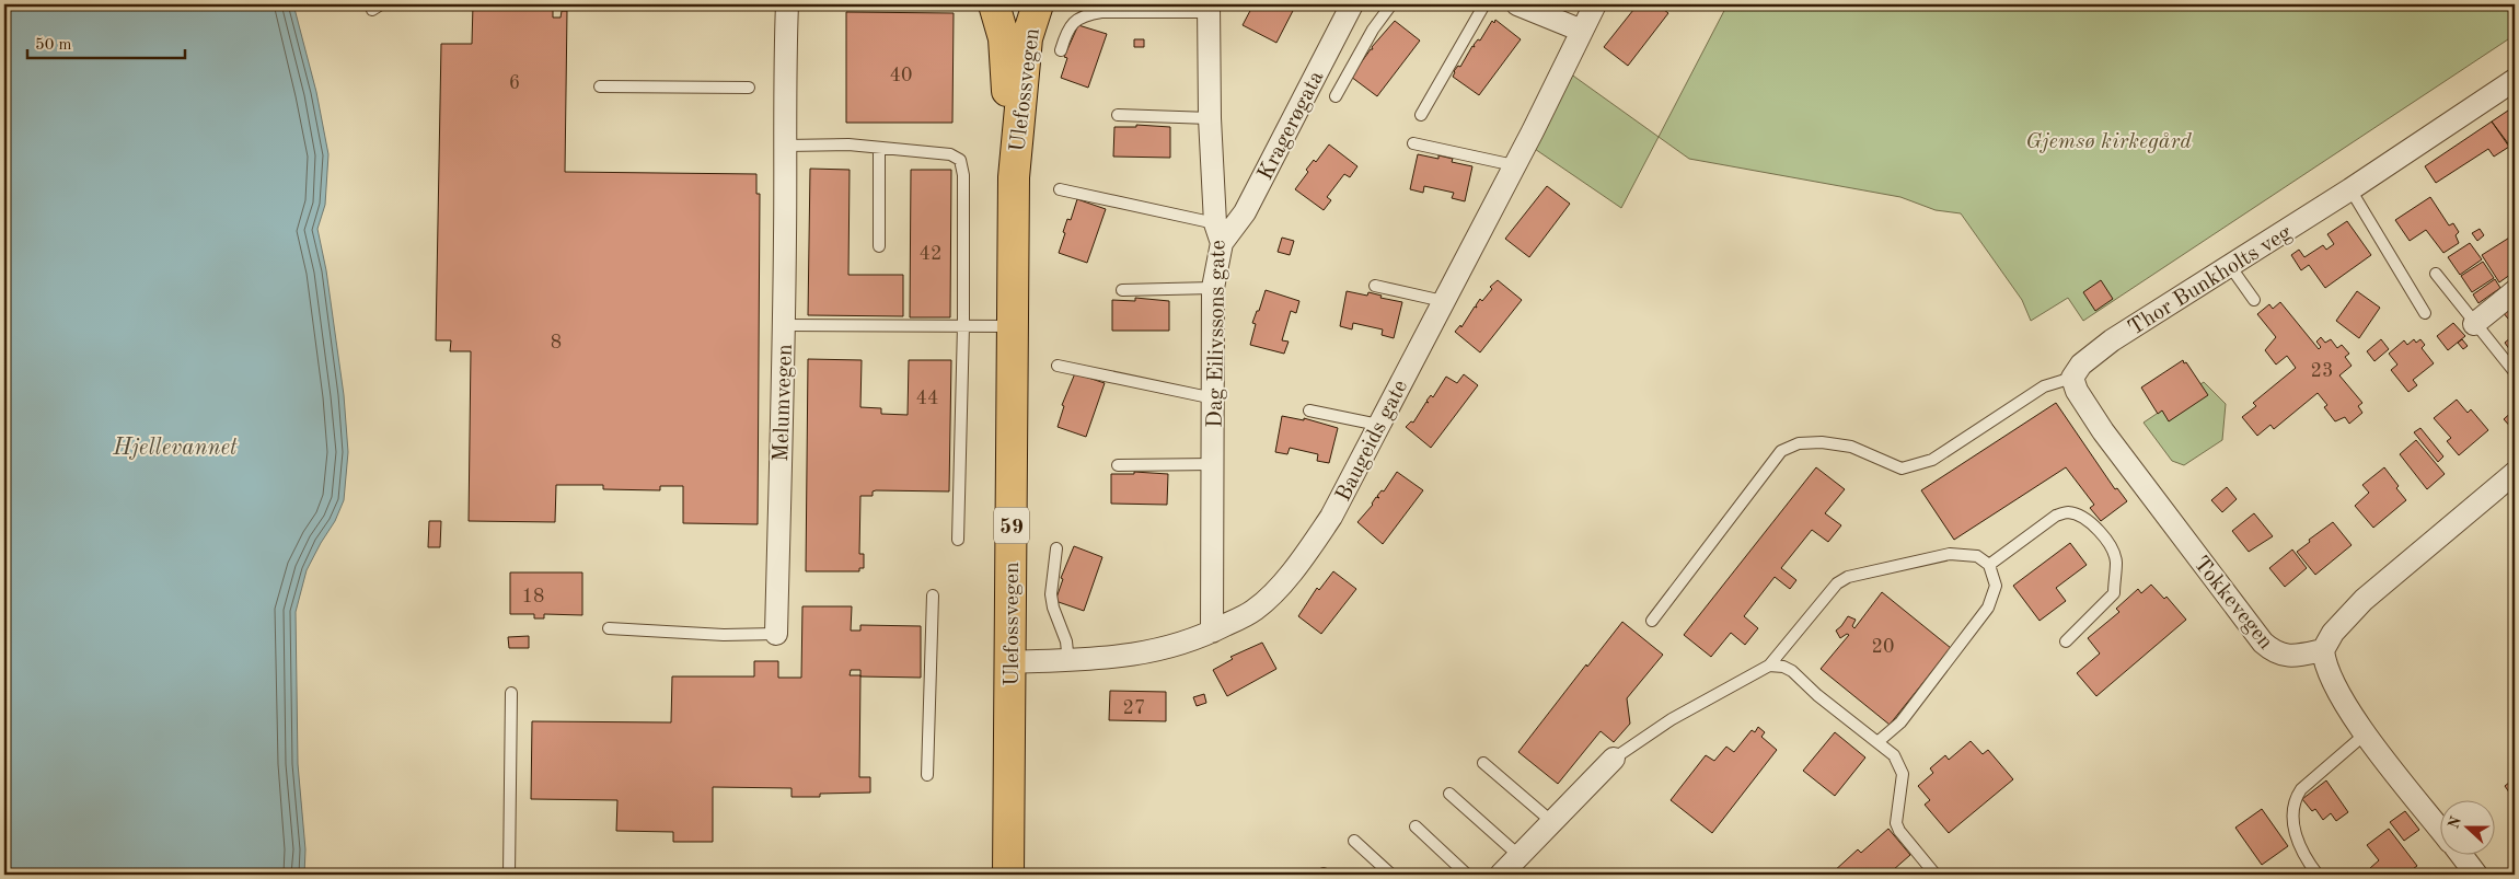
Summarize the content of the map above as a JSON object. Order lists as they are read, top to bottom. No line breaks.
{"streets":{"main road":["Ulefossvegen","59"],"street":["Kragerøgata","Thor Bunkholts veg","Dag Eilivssons gate","Melumvegen","Baugeids gate","Tokkevegen"]},"crossings":[["Ulefossvegen","Baugeids gate"],["Ulefossvegen","59"],["Kragerøgata","Dag Eilivssons gate"],["Thor Bunkholts veg","Tokkevegen"],["Dag Eilivssons gate","Baugeids gate"]],"water":["Hjellevannet"],"parks":["Gjemsø kirkegård"],"house_numbers":["40","6","42","8","23","44","18","20","27"],"scale_bar":"50 m","north":"left"}
